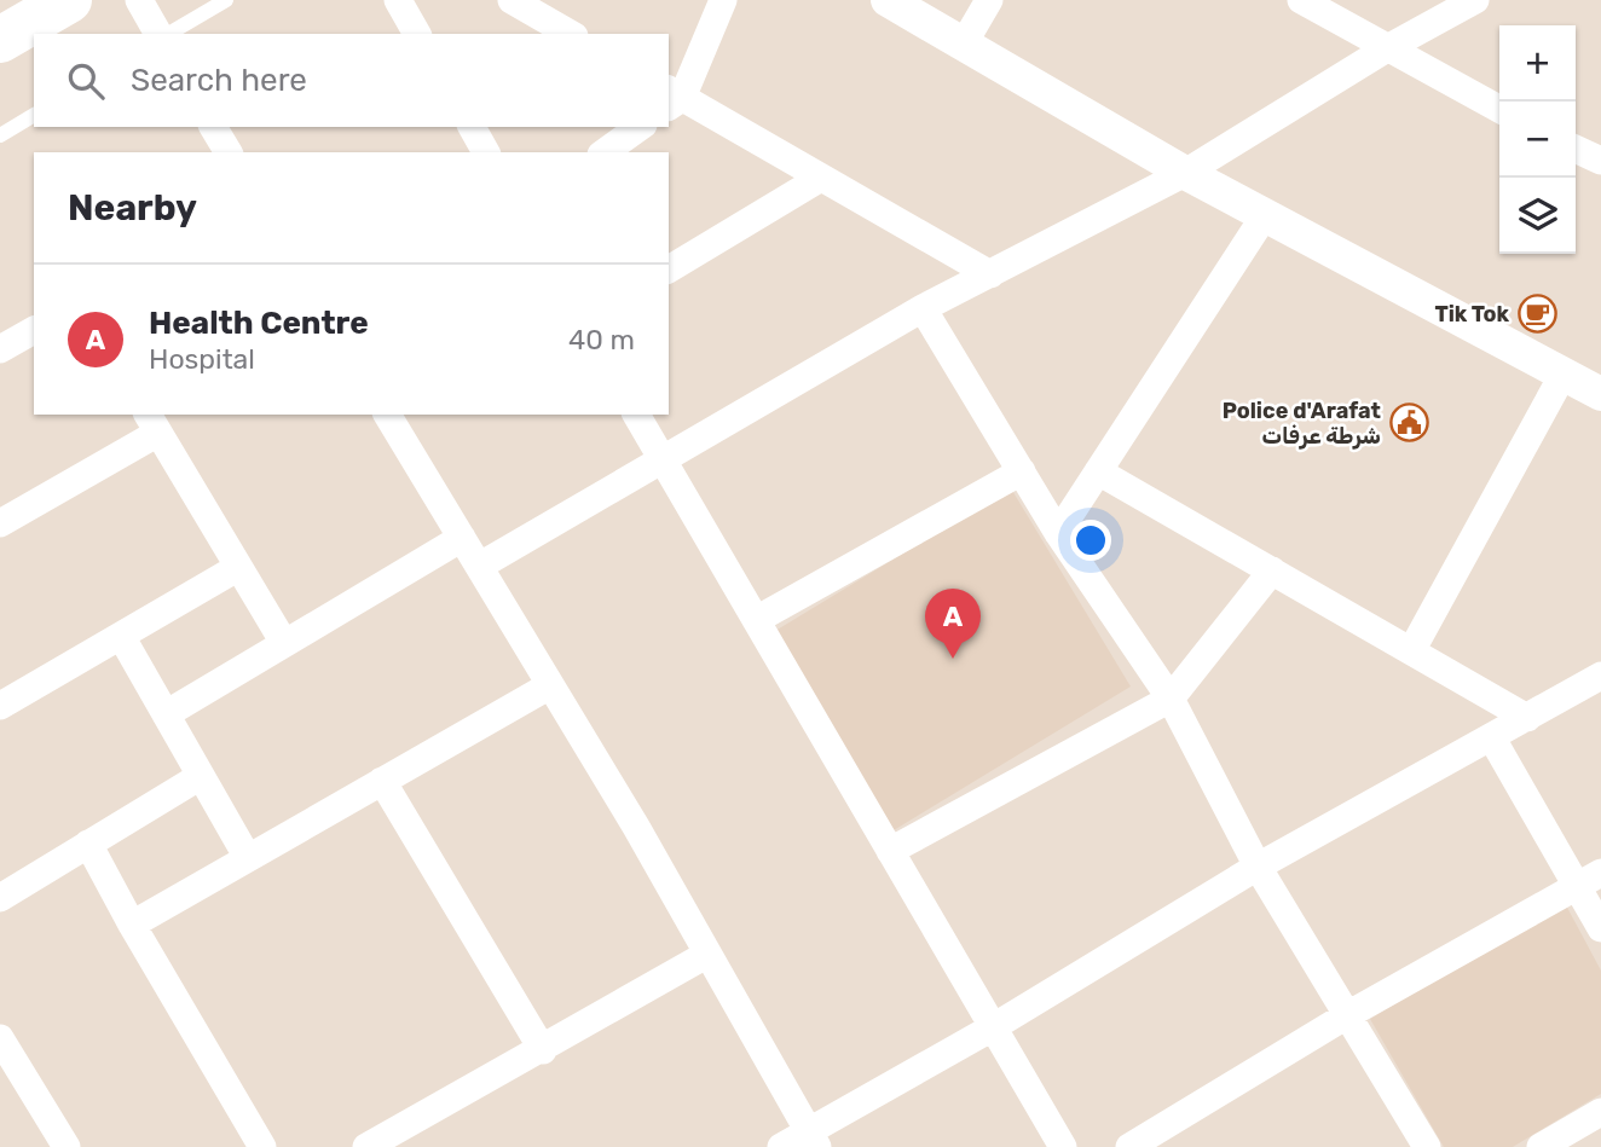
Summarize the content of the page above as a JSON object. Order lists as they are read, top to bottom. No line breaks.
{"places":{"cafe":["Tik Tok"],"public building":["Police d'Arafat شرطة عرفات"]},"page":{"map_buttons":["+","−"],"search":"Search here","heading":"Nearby","list":[{"mark":"A","name":"Health Centre","note":"Hospital","value":"40 m"}],"pins":"A"}}
